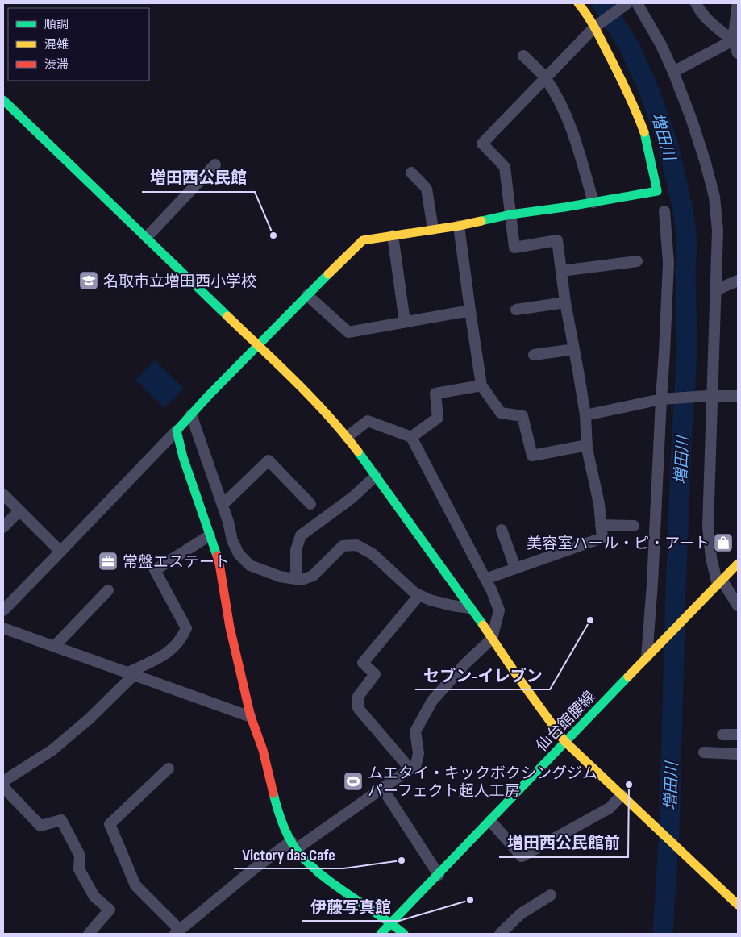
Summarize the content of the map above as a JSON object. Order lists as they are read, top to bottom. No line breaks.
{"streets":{"street":["仙台館腰線"]},"water":["増田川"],"places":{"other":["増田西公民館","セブン-イレブン","増田西公民館前","Victory das Cafe","伊藤写真館"],"school or university":["名取市立増田西小学校"],"shop":["美容室ハール・ピ・アート"],"office":["常盤エステート"],"sports":["ムエタイ・キックボクシングジム パーフェクト超人工房"]},"legend":["順調","混雑","渋滞"]}
